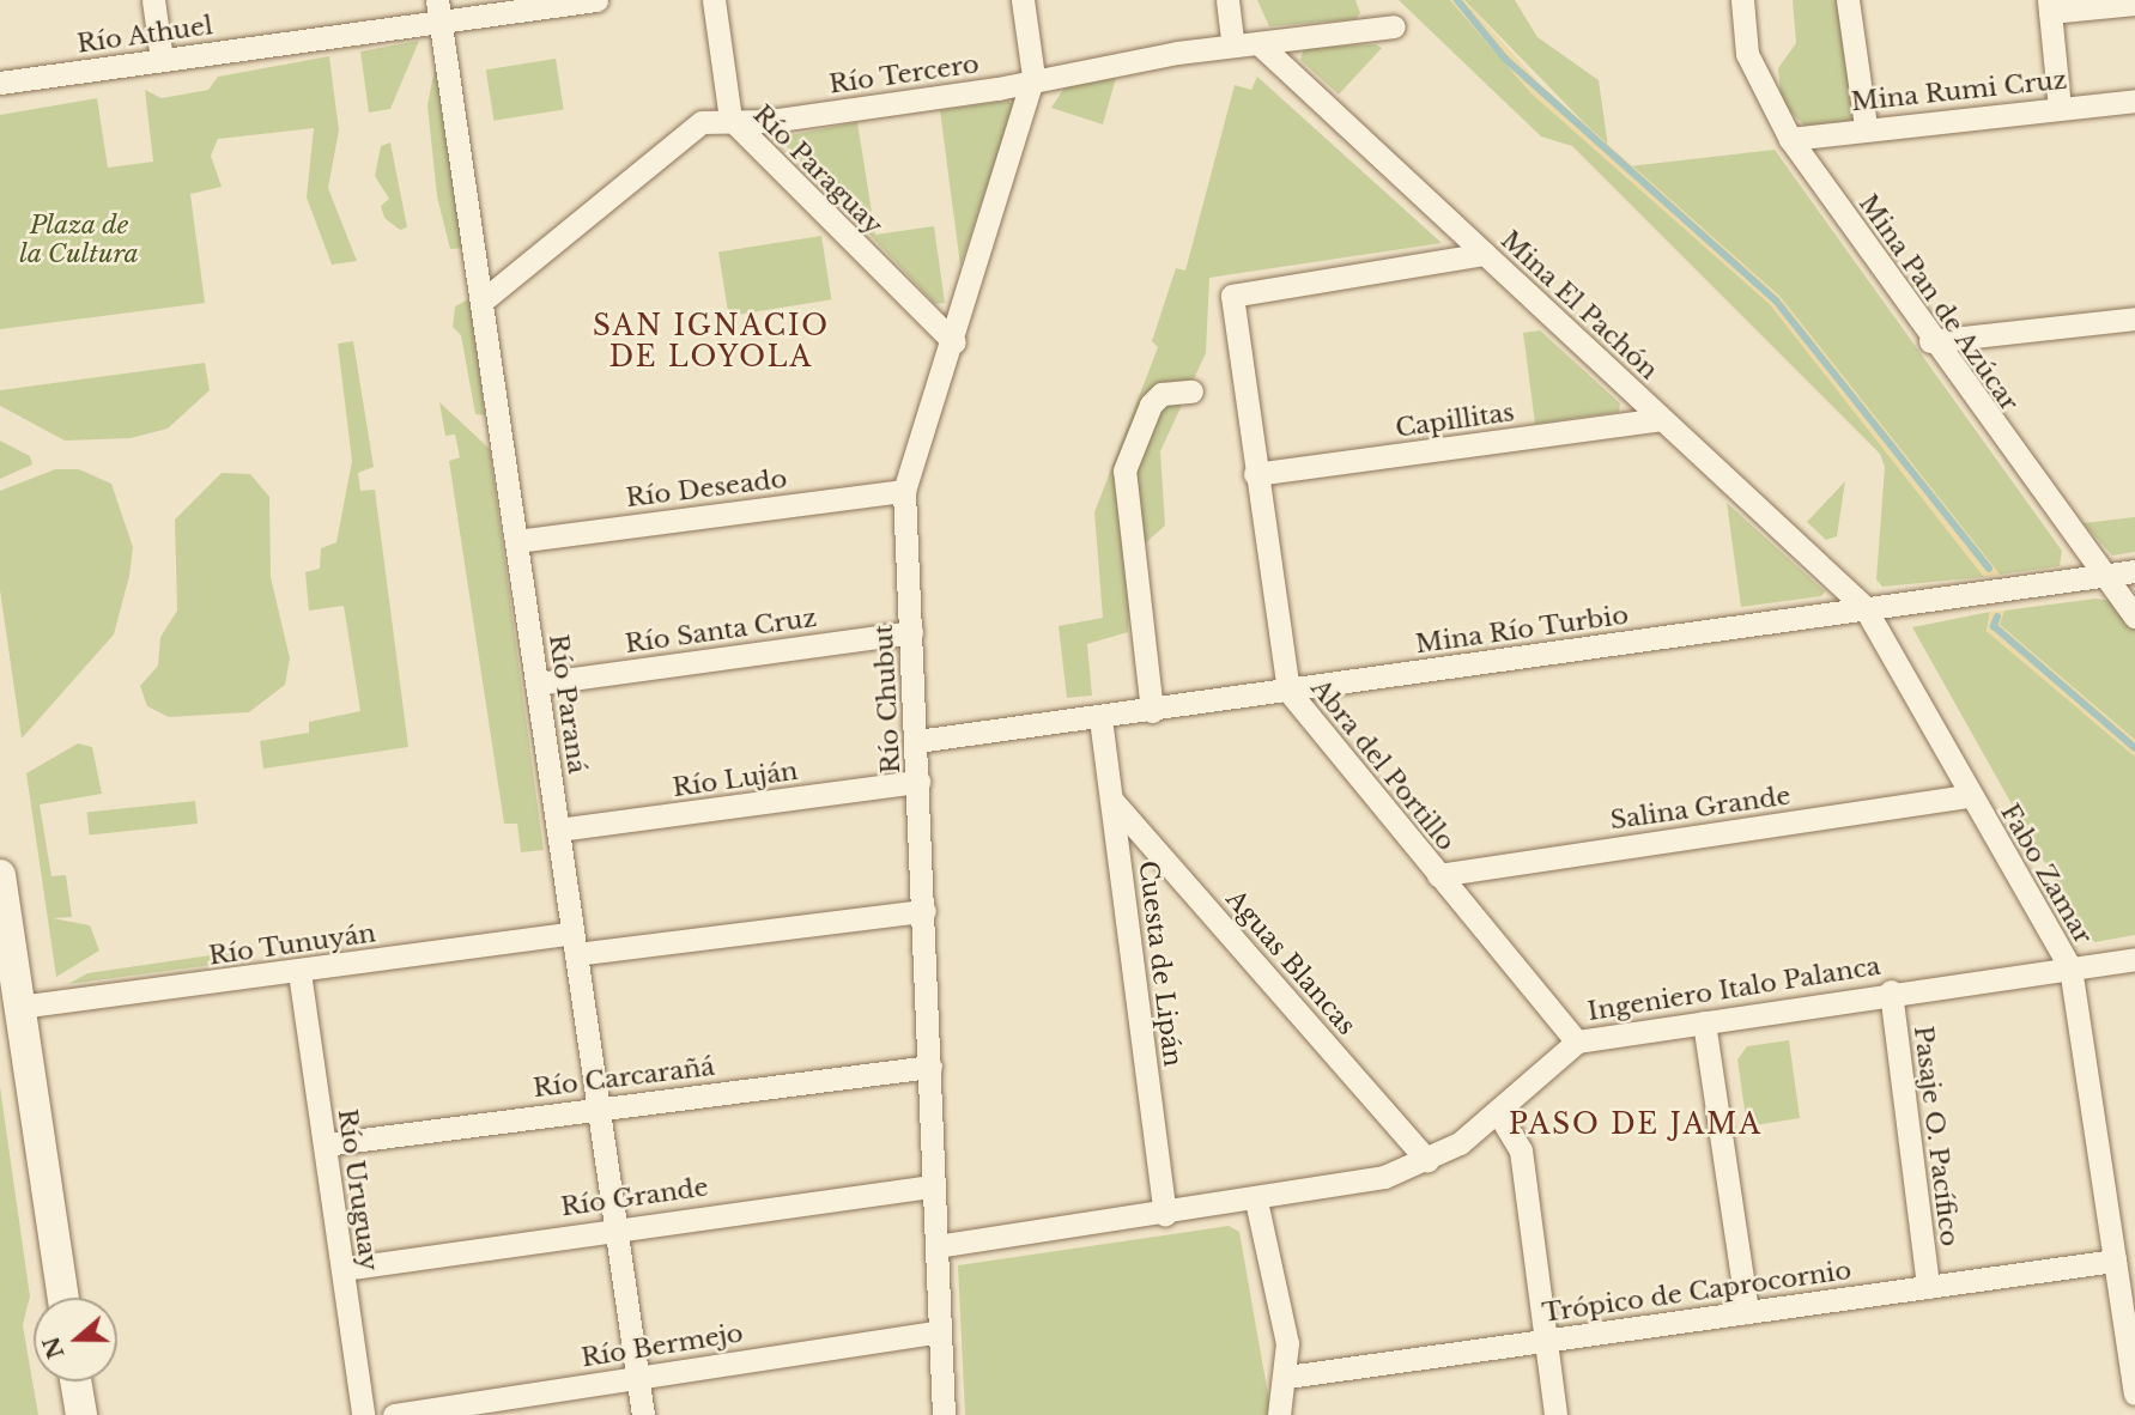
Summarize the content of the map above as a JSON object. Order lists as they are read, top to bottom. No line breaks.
{"streets":{"street":["Río Athuel","Río Tercero","Mina Rumi Cruz","Río Paraguay","Mina Pan de Azúcar","Mina El Pachón","Capillitas","Río Deseado","Mina Río Turbio","Río Santa Cruz","Río Chubut","Río Paraná","Abra del Portillo","Río Luján","Salina Grande","Fabo Zamar","Río Tunuyán","Aguas Blancas","Cuesta de Lipán","Ingeniero Italo Palanca","Río Carcarañá","Pasaje O. Pacífico","Río Uruguay","Río Grande","Trópico de Caprocornio","Río Bermejo"]},"crossings":[["Río Athuel","Río Paraná"],["Río Tercero","Río Paraguay"],["Río Tercero","Mina El Pachón"],["Río Tercero","Río Chubut"],["Río Tercero","Río Paraná"],["Mina Rumi Cruz","Mina Pan de Azúcar"],["Río Paraguay","Río Chubut"],["Mina Pan de Azúcar","Mina Río Turbio"],["Mina El Pachón","Capillitas"],["Mina El Pachón","Mina Río Turbio"],["Mina El Pachón","Abra del Portillo"],["Mina El Pachón","Fabo Zamar"],["Capillitas","Abra del Portillo"],["Río Deseado","Río Chubut"],["Río Deseado","Río Paraná"],["Mina Río Turbio","Río Chubut"],["Mina Río Turbio","Abra del Portillo"],["Mina Río Turbio","Fabo Zamar"],["Mina Río Turbio","Cuesta de Lipán"],["Río Santa Cruz","Río Chubut"],["Río Santa Cruz","Río Paraná"],["Río Chubut","Río Luján"],["Río Chubut","Río Tunuyán"],["Río Chubut","Ingeniero Italo Palanca"],["Río Chubut","Río Carcarañá"],["Río Chubut","Río Grande"],["Río Chubut","Río Bermejo"],["Río Paraná","Río Luján"],["Río Paraná","Río Tunuyán"],["Río Paraná","Río Carcarañá"],["Río Paraná","Río Grande"],["Río Paraná","Río Bermejo"],["Abra del Portillo","Salina Grande"],["Abra del Portillo","Ingeniero Italo Palanca"],["Salina Grande","Fabo Zamar"],["Fabo Zamar","Ingeniero Italo Palanca"],["Fabo Zamar","Trópico de Caprocornio"],["Río Tunuyán","Río Uruguay"],["Aguas Blancas","Cuesta de Lipán"],["Aguas Blancas","Ingeniero Italo Palanca"],["Cuesta de Lipán","Ingeniero Italo Palanca"],["Ingeniero Italo Palanca","Pasaje O. Pacífico"],["Río Carcarañá","Río Uruguay"],["Pasaje O. Pacífico","Trópico de Caprocornio"],["Río Uruguay","Río Grande"]],"districts":["SAN IGNACIO DE LOYOLA","PASO DE JAMA"],"parks":["Plaza de la Cultura"],"north":"left"}
